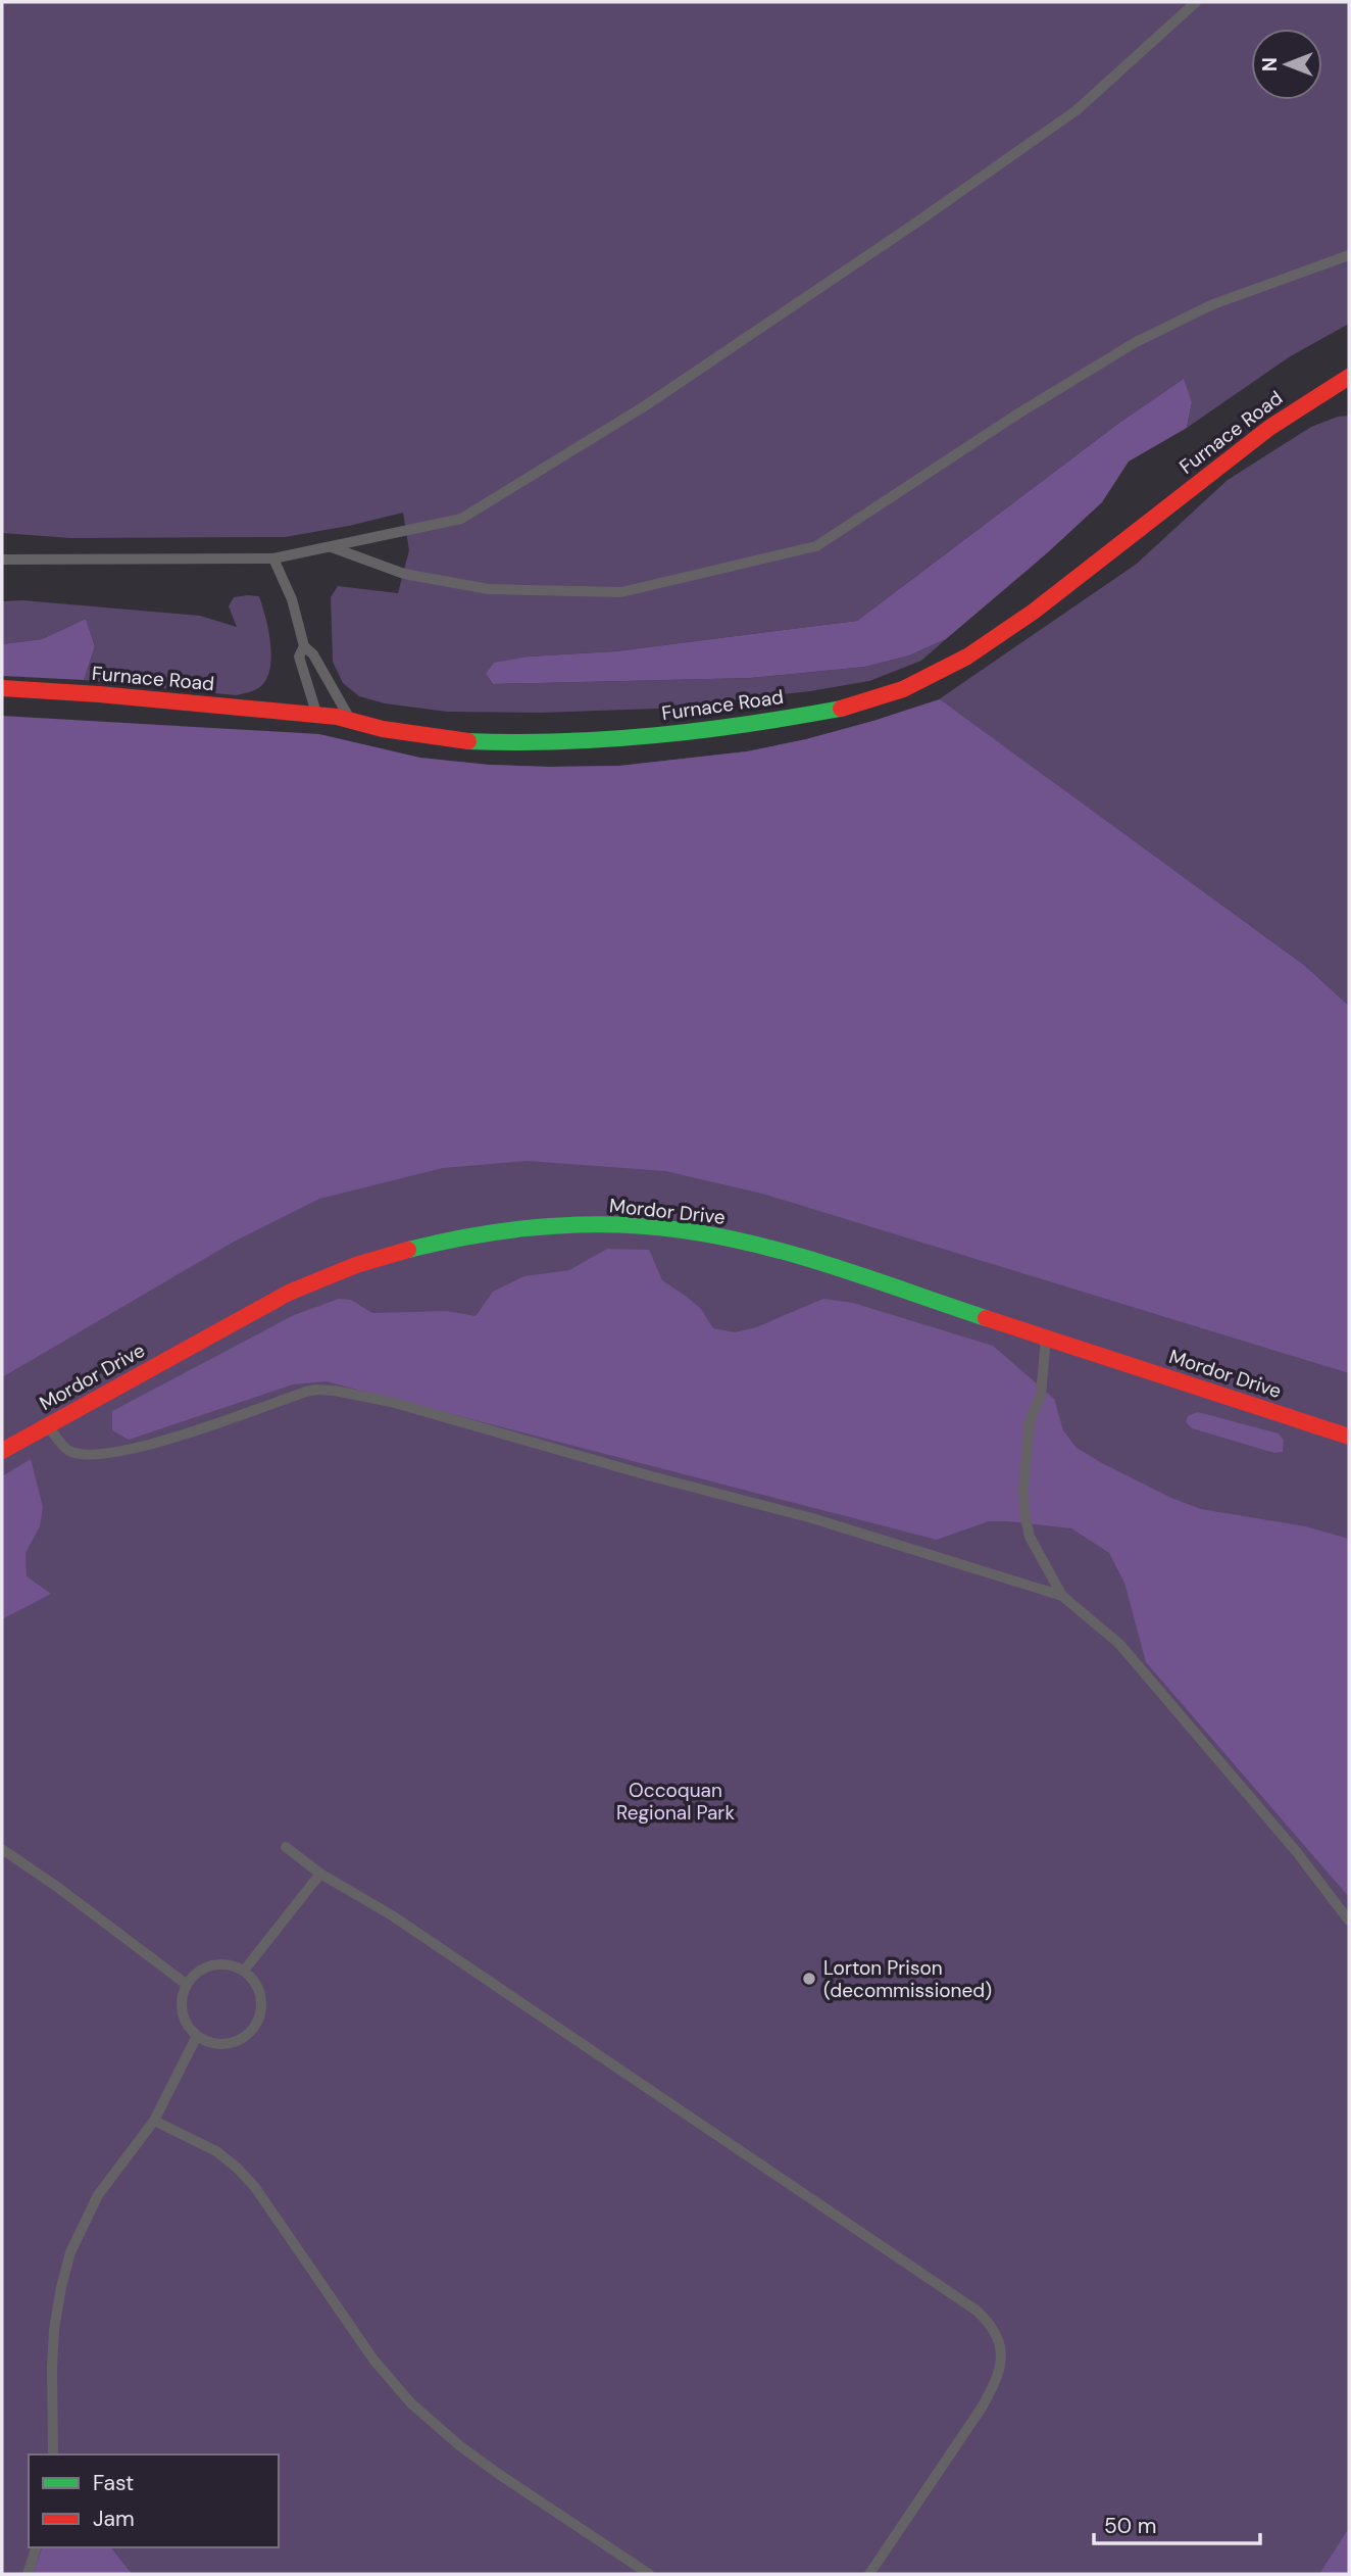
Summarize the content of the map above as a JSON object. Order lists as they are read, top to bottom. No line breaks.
{"streets":{"main road":["Furnace Road","Mordor Drive"]},"parks":["Occoquan Regional Park"],"places":["Lorton Prison (decommissioned)"],"legend":["Fast","Jam"],"scale_bar":"50 m","north":"left"}
